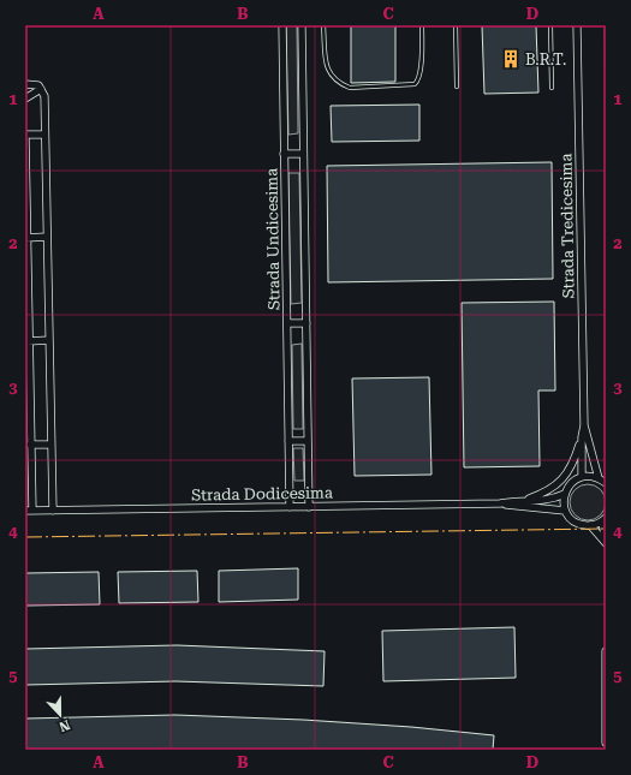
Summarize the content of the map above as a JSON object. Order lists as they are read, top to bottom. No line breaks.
{"streets":{"street":["Strada Tredicesima","Strada Undicesima","Strada Dodicesima"]},"crossings":[["Strada Undicesima","Strada Dodicesima"]],"places":{"building":["B.R.T."]},"north":"bottom","grid":{"columns":["A","B","C","D"],"rows":["1","2","3","4","5"]}}
